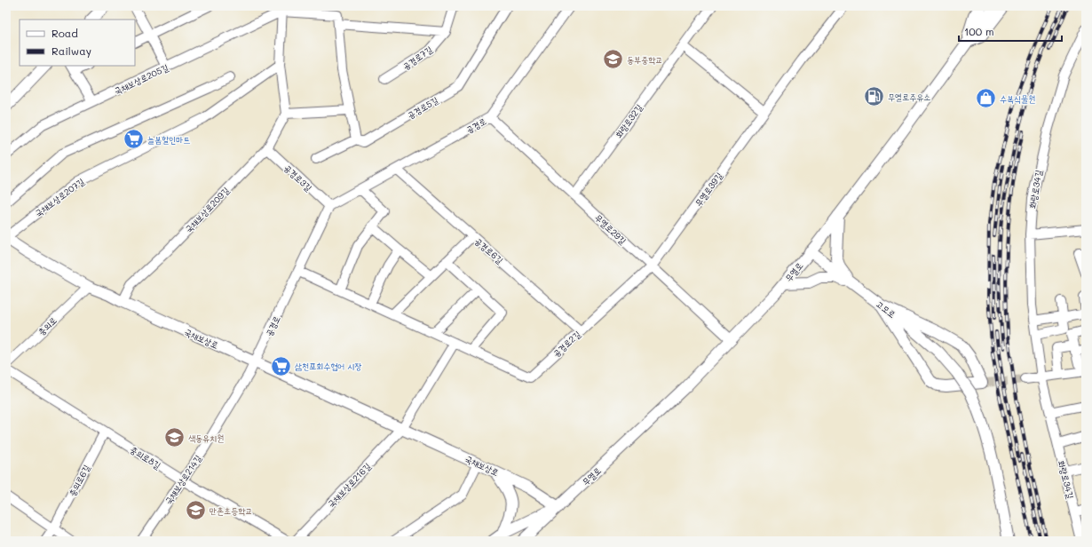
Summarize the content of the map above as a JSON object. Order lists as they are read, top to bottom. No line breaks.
{"streets":{"main road":["무열로","고모로","국채보상로"],"street":["공경로7길","국채보상로205길","공경로5길","화랑로32길","공경로","공경로3길","무열로39길","화랑로34길","국채보상로207길","국채보상로209길","무열로29길","공경로6길","충의로","공경로2길","충의로8길","국채보상로214길","충의로6길","국채보상로216길"]},"crossings":[["화랑로32길","무열로29길"],["공경로","공경로3길"],["공경로","무열로29길"],["공경로","공경로6길"],["공경로","국채보상로"],["공경로","공경로2길"],["공경로","국채보상로214길"],["공경로3길","국채보상로209길"],["무열로39길","무열로29길"],["무열로39길","공경로2길"],["국채보상로207길","국채보상로"],["국채보상로209길","국채보상로"],["무열로29길","무열로"],["무열로29길","공경로2길"],["공경로6길","공경로2길"],["무열로","고모로"],["무열로","국채보상로"],["충의로","국채보상로"],["국채보상로","국채보상로214길"],["국채보상로","국채보상로216길"],["충의로8길","국채보상로214길"],["충의로8길","충의로6길"]],"places":{"school or university":["동부중학교","색동유치원","만촌초등학교"],"fuel station":["무열로주유소"],"shop":["수복식물원"],"supermarket":["늘봄할인마트","삼천포회수협어 시장"]},"legend":["Road","Railway"],"scale_bar":"100 m"}
